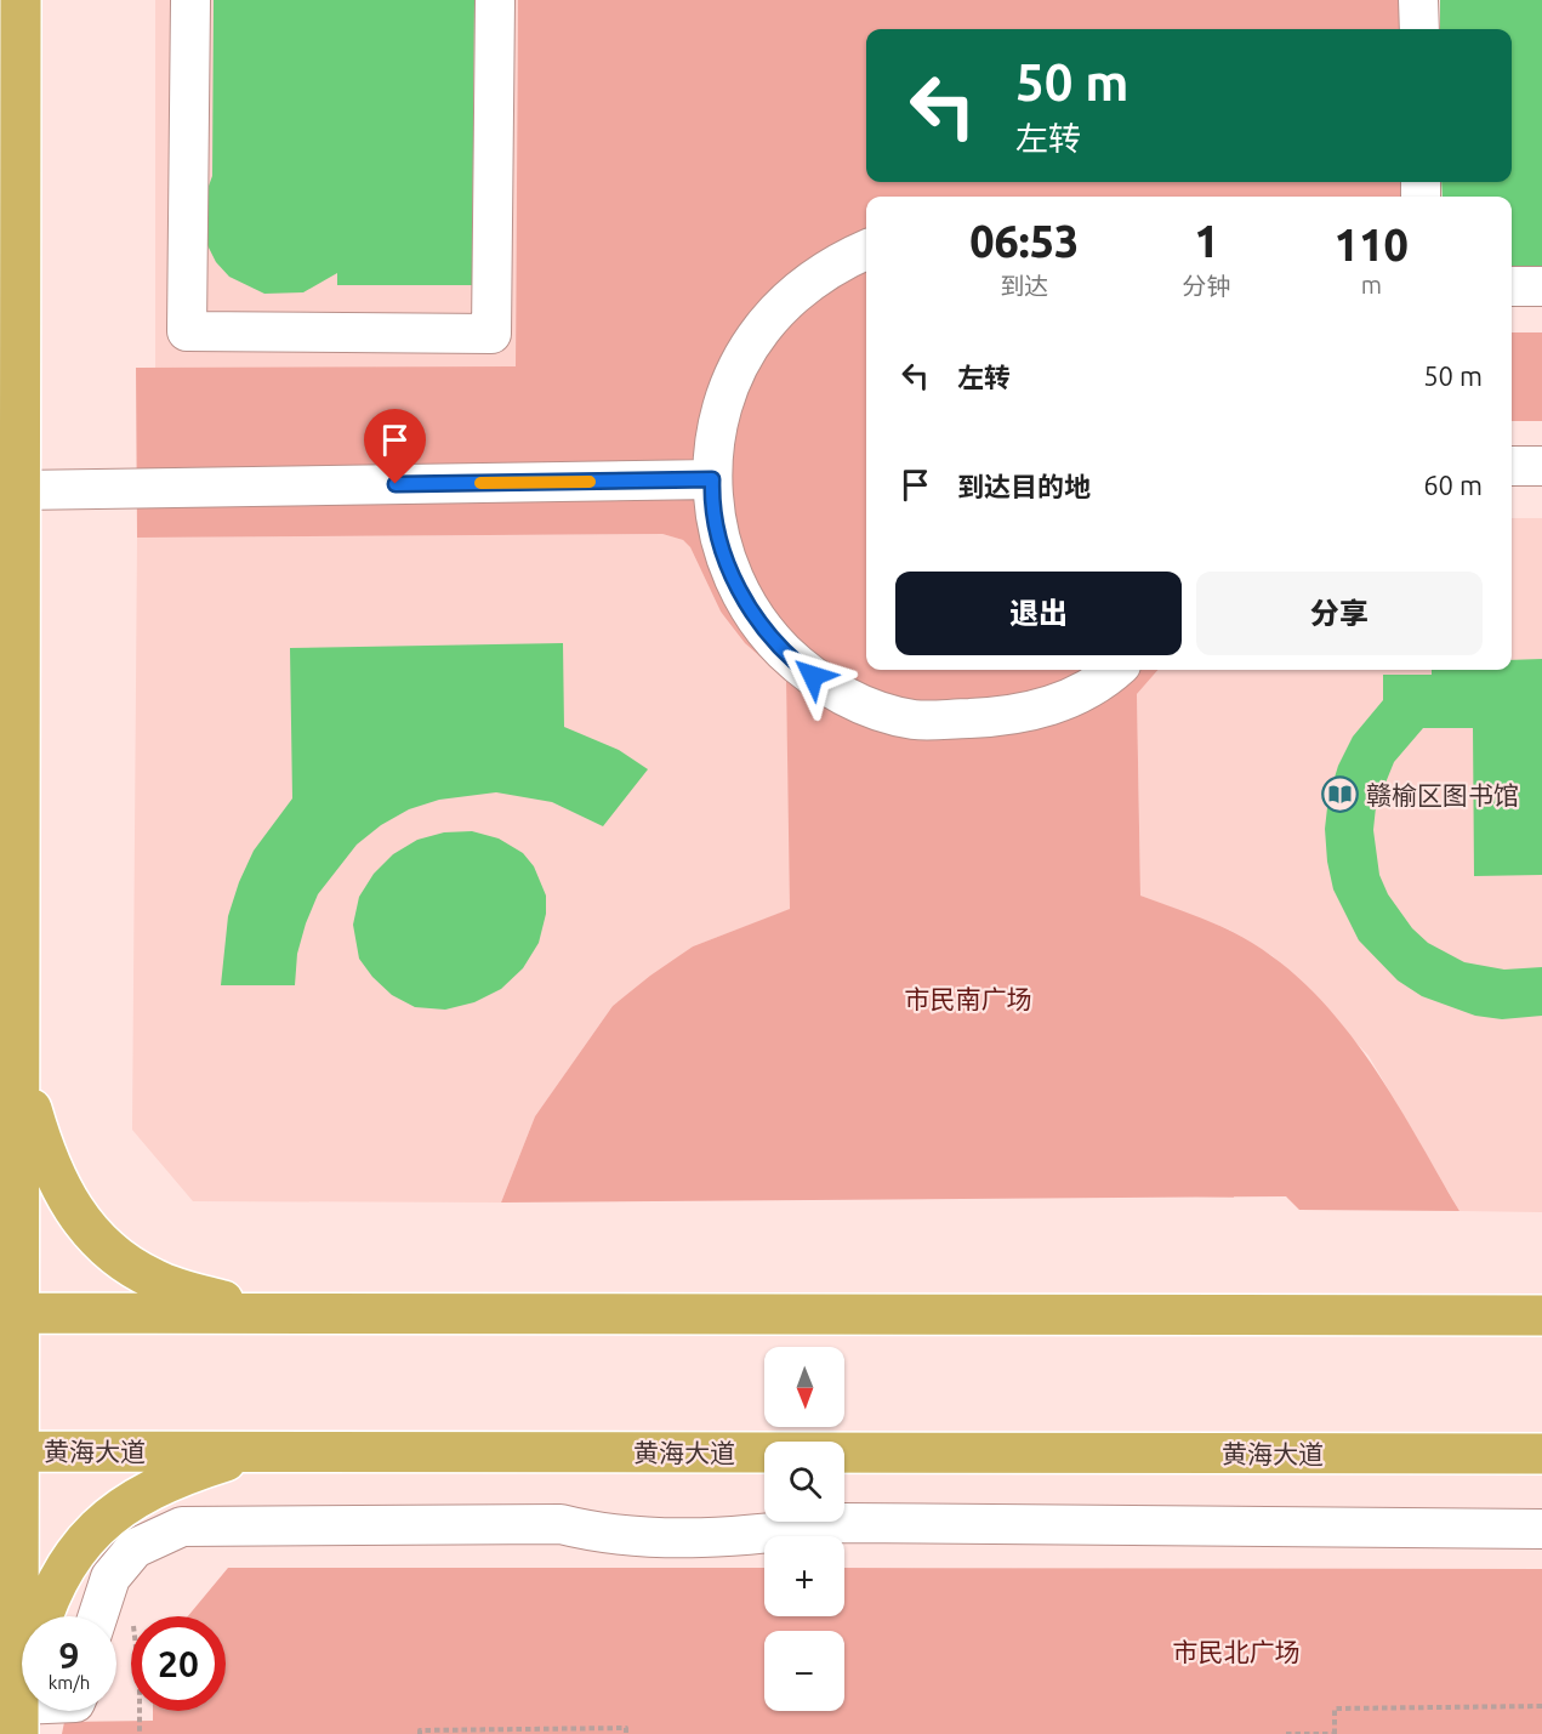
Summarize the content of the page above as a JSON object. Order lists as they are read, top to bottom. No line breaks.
{"streets":{"main road":["黄海大道"]},"parks":["市民南广场","市民北广场"],"places":{"library":["赣榆区图书馆"]},"north":"bottom","page":{"turn":["50 m","左转"],"eta":["06:53","到达","1","分钟","110","m"],"list":[{"name":"左转","value":"50 m"},{"name":"到达目的地","value":"60 m"}],"buttons":["退出","分享"],"map_buttons":["+","−"],"speed":"9 km/h","limit":"20"}}
